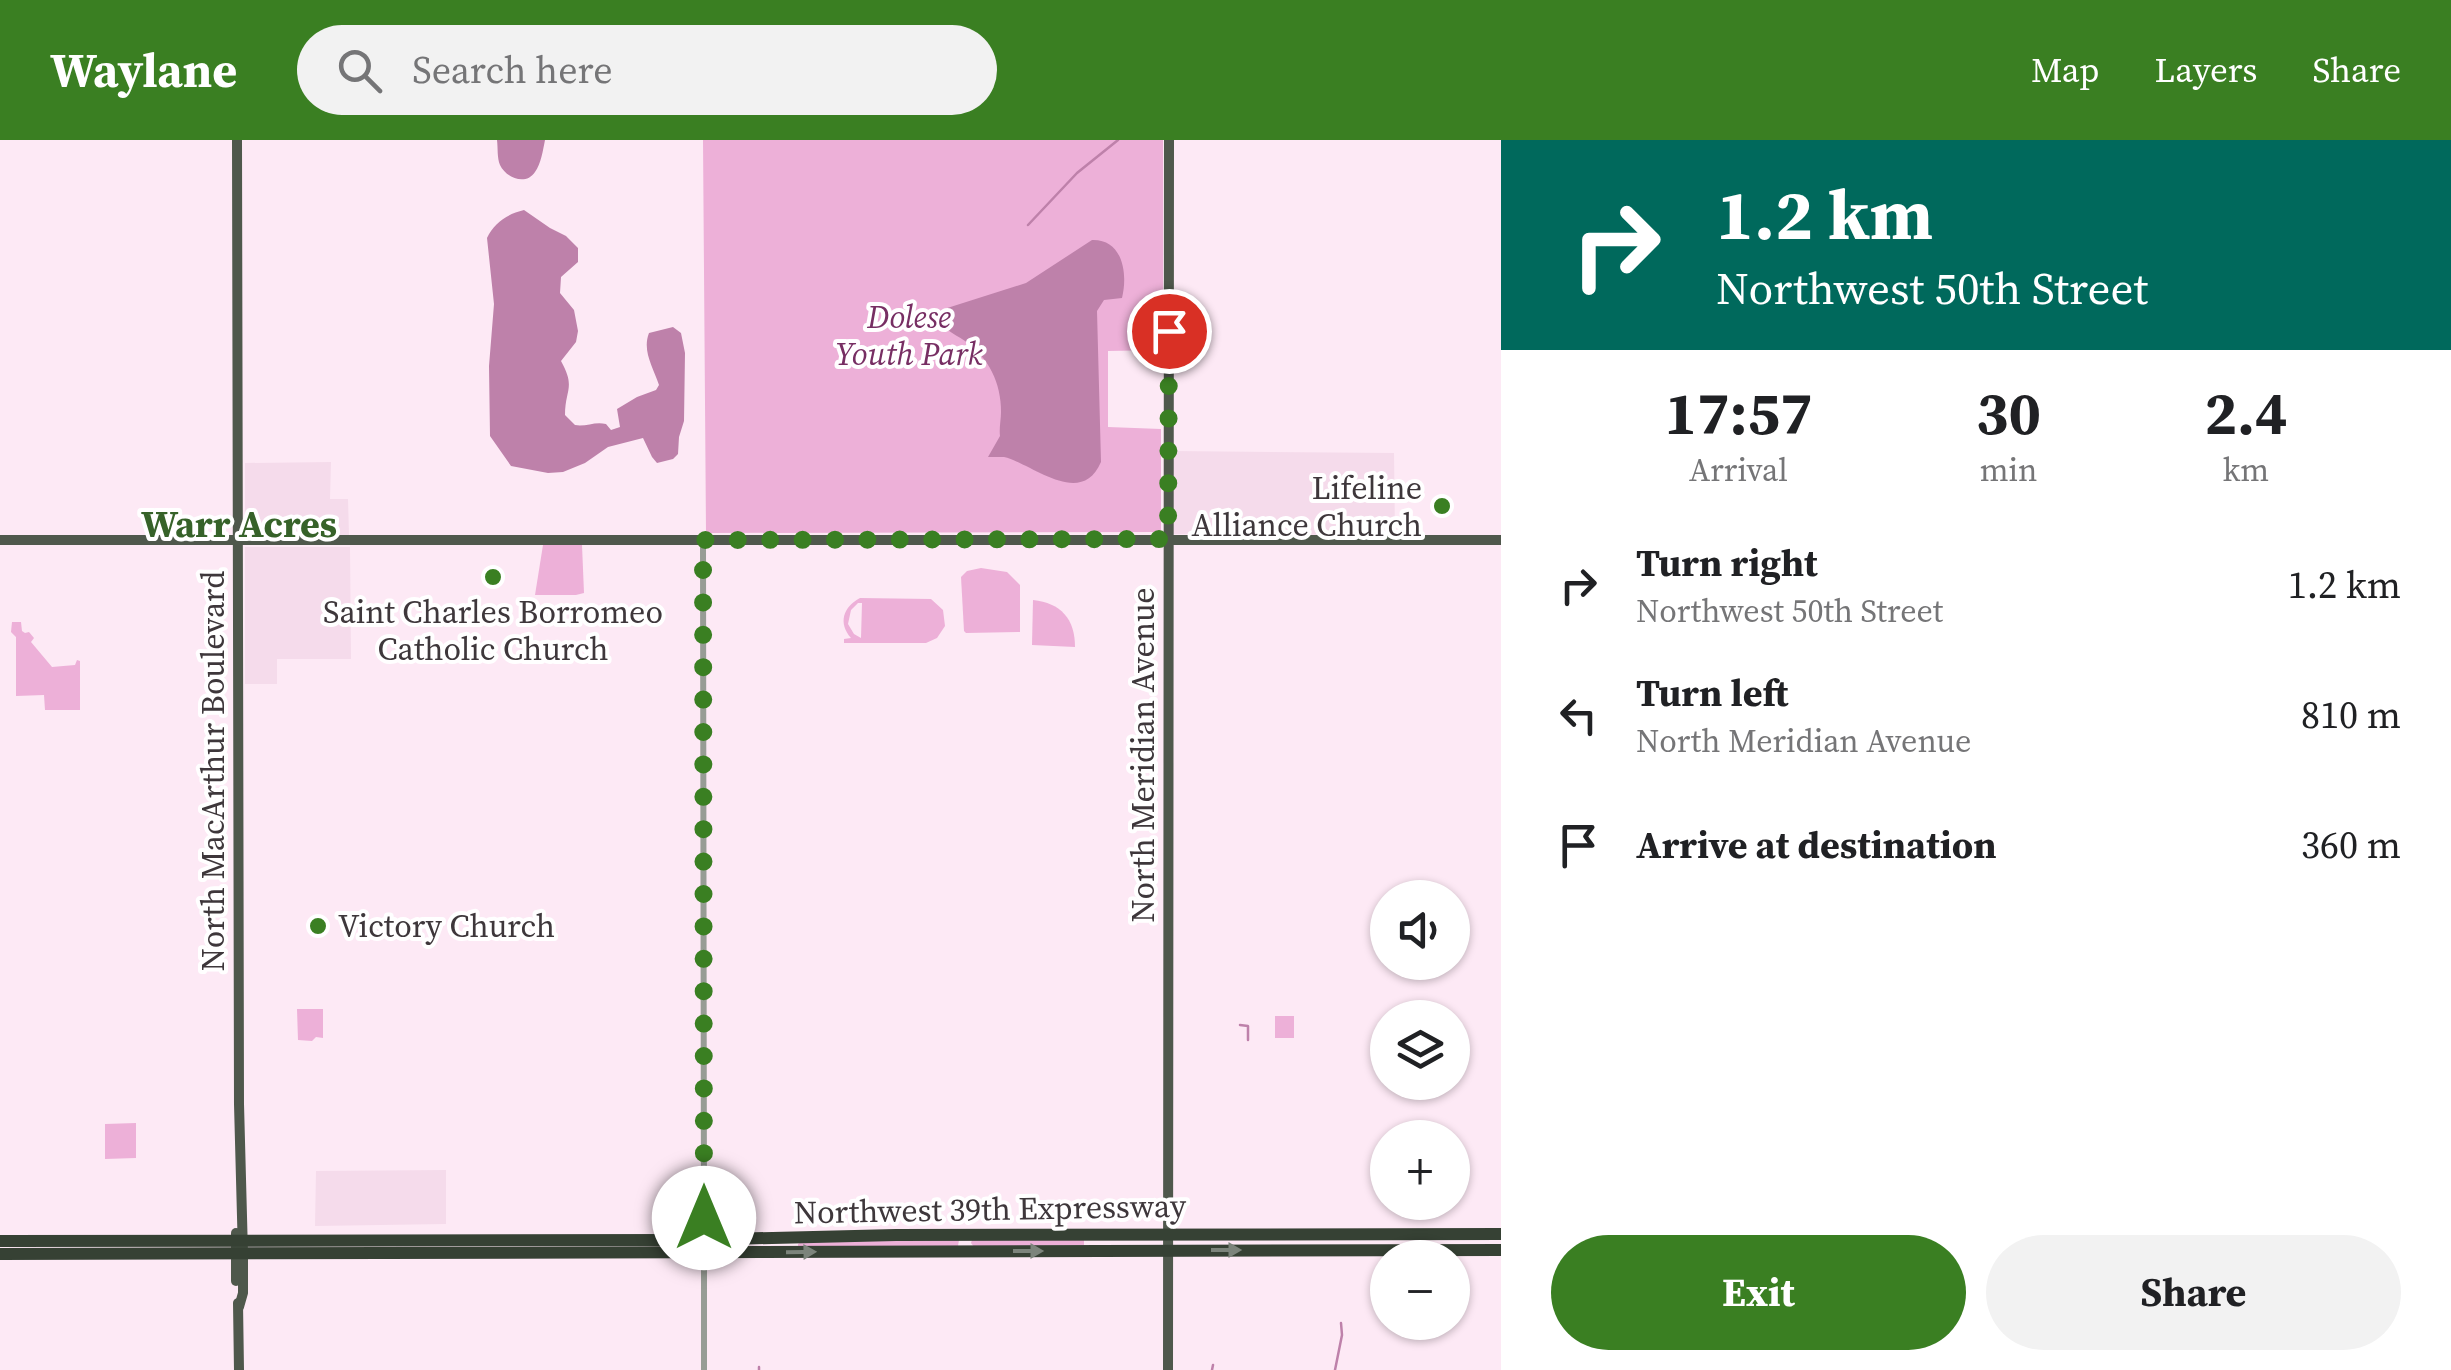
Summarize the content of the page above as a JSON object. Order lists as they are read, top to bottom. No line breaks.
{"streets":{"highway":["Northwest 39th Expressway"],"main road":["North Meridian Avenue","North MacArthur Boulevard"]},"crossings":[["North Meridian Avenue","Northwest 39th Expressway"],["North MacArthur Boulevard","Northwest 39th Expressway"]],"districts":["Warr Acres"],"parks":["Dolese Youth Park"],"places":["Lifeline Alliance Church","Saint Charles Borromeo Catholic Church","Victory Church"],"page":{"header":"Waylane","search":"Search here","nav":["Map","Layers","Share"],"turn":["1.2 km","Northwest 50th Street"],"eta":["17:57","Arrival","30","min","2.4","km"],"list":[{"name":"Turn right","note":"Northwest 50th Street","value":"1.2 km"},{"name":"Turn left","note":"North Meridian Avenue","value":"810 m"},{"name":"Arrive at destination","value":"360 m"}],"map_buttons":["+","−"],"buttons":["Exit","Share"]}}
